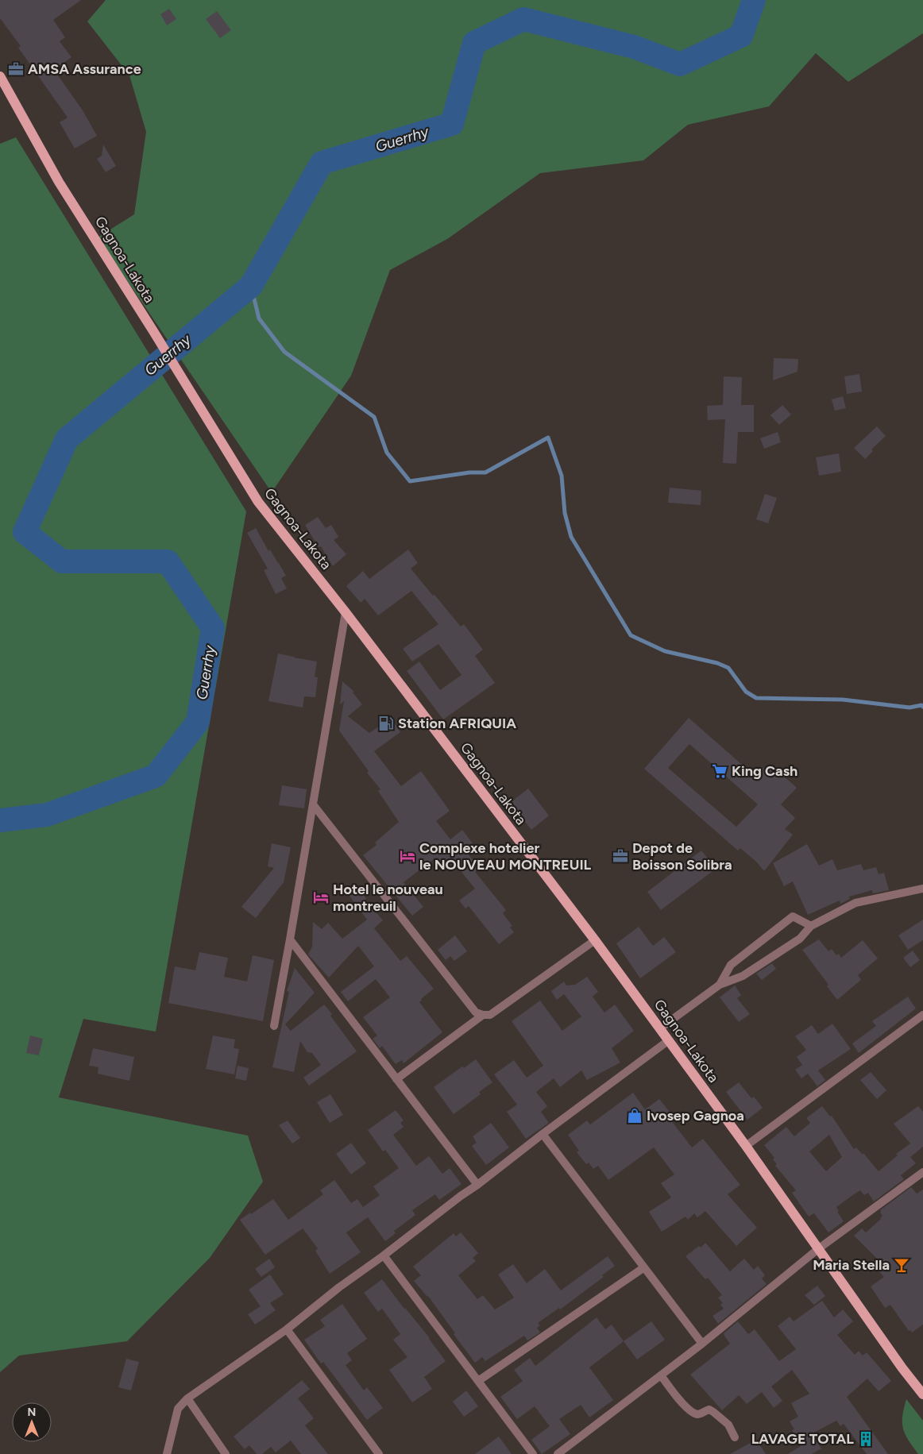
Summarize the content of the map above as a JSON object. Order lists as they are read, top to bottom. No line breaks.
{"streets":{"main road":["Gagnoa-Lakota"]},"water":["Guerrhy"],"places":{"office":["AMSA Assurance","Depot de Boisson Solibra"],"fuel station":["Station AFRIQUIA"],"supermarket":["King Cash"],"hotel":["Complexe hotelier le NOUVEAU MONTREUIL","Hotel le nouveau montreuil"],"shop":["Ivosep Gagnoa"],"bar":["Maria Stella"],"building":["LAVAGE TOTAL"]},"north":"top"}
